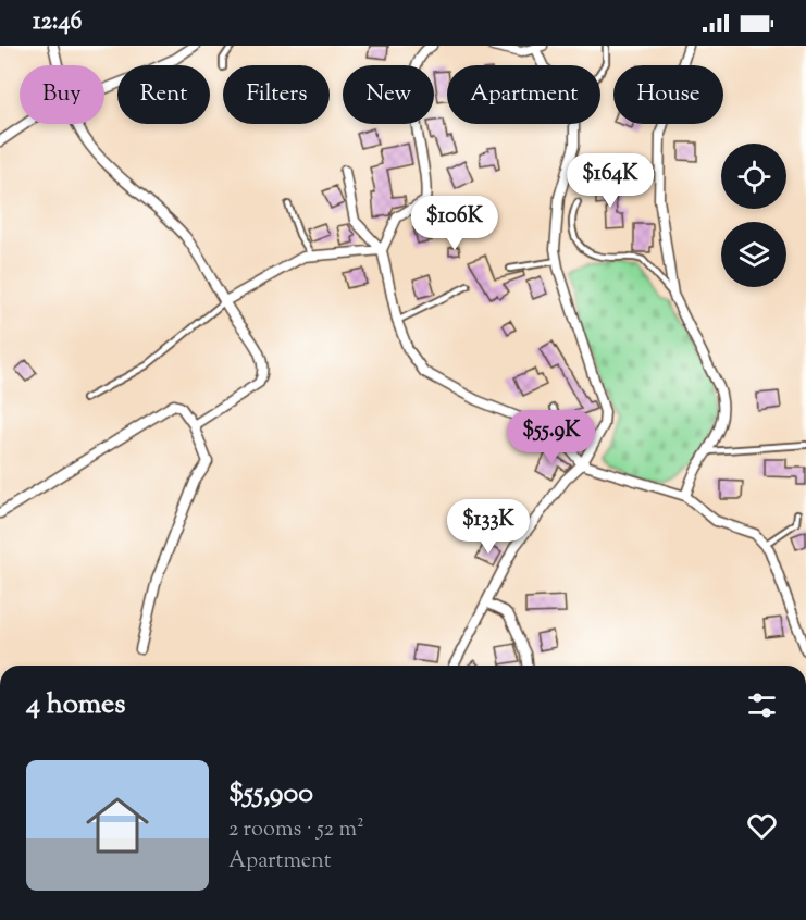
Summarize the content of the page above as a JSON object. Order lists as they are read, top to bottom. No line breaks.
{"page":{"status":"12:46","chip":["Buy","Rent","Filters","New","Apartment","House"],"price":["$164K","$106K","$55.9K","$133K"],"heading":"4 homes","list":[{"name":"$55,900","note":"2 rooms · 52 m² · Apartment"}]}}
